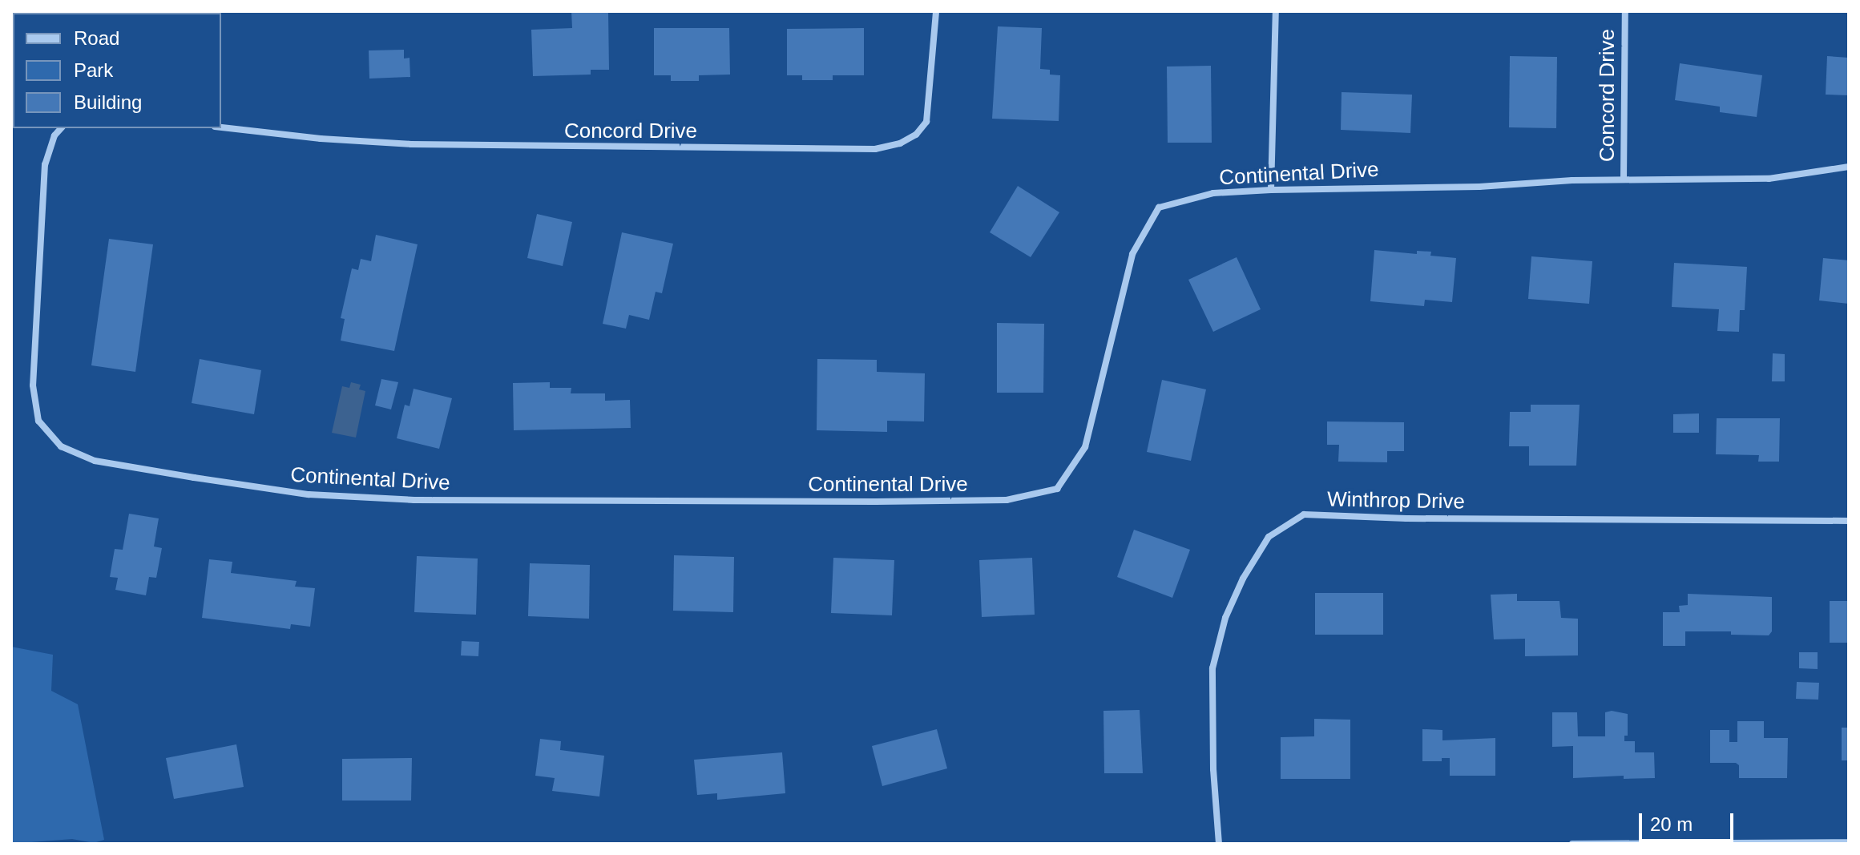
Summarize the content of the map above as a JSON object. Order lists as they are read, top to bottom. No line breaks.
{"streets":{"street":["Concord Drive","Continental Drive","Winthrop Drive"]},"crossings":[["Concord Drive","Continental Drive"]],"legend":["Road","Park","Building"],"scale_bar":"20 m"}
